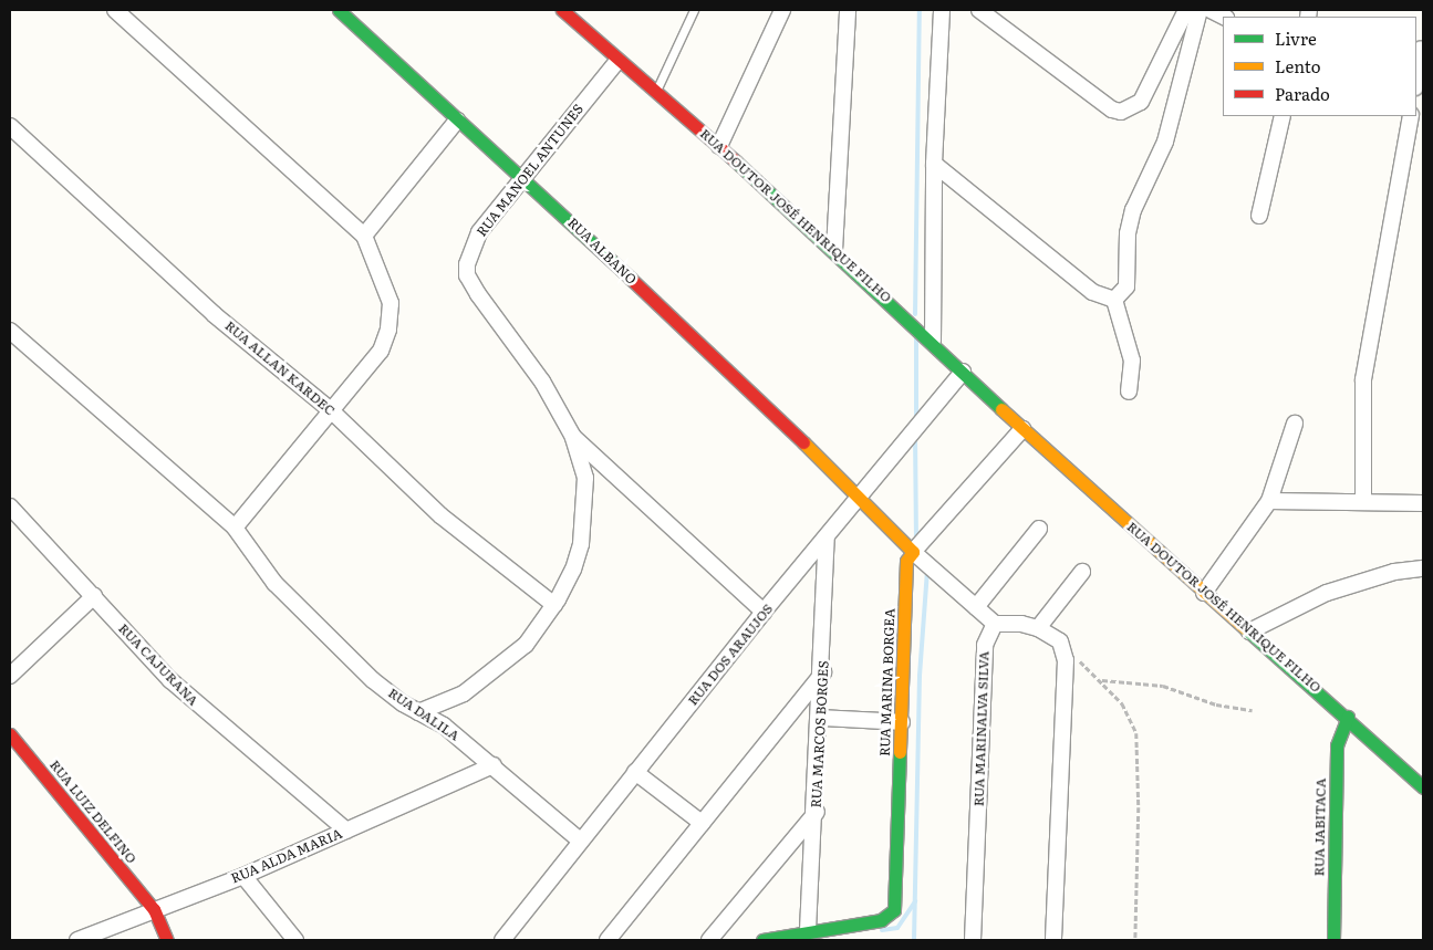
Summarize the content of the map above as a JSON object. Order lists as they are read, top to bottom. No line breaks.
{"streets":{"street":["RUA MANOEL ANTUNES","RUA DOUTOR JOSÉ HENRIQUE FILHO","RUA ALBANO","RUA ALLAN KARDEC","RUA DOS ARAUJOS","RUA CAJURANA","RUA MARINA BORGEA","RUA DALILA","RUA MARINALVA SILVA","RUA MARCOS BORGES","RUA LUIZ DELFINO","RUA JABITACA","RUA ALDA MARIA"]},"crossings":[["RUA MANOEL ANTUNES","RUA DOUTOR JOSÉ HENRIQUE FILHO"],["RUA MANOEL ANTUNES","RUA ALBANO"],["RUA MANOEL ANTUNES","RUA ALLAN KARDEC"],["RUA MANOEL ANTUNES","RUA DALILA"],["RUA DOUTOR JOSÉ HENRIQUE FILHO","RUA DOS ARAUJOS"],["RUA DOUTOR JOSÉ HENRIQUE FILHO","RUA JABITACA"],["RUA ALBANO","RUA DOS ARAUJOS"],["RUA DOS ARAUJOS","RUA DALILA"],["RUA DOS ARAUJOS","RUA MARCOS BORGES"],["RUA CAJURANA","RUA ALDA MARIA"],["RUA MARINA BORGEA","RUA MARCOS BORGES"],["RUA DALILA","RUA ALDA MARIA"],["RUA LUIZ DELFINO","RUA ALDA MARIA"]],"legend":["Livre","Lento","Parado"]}
